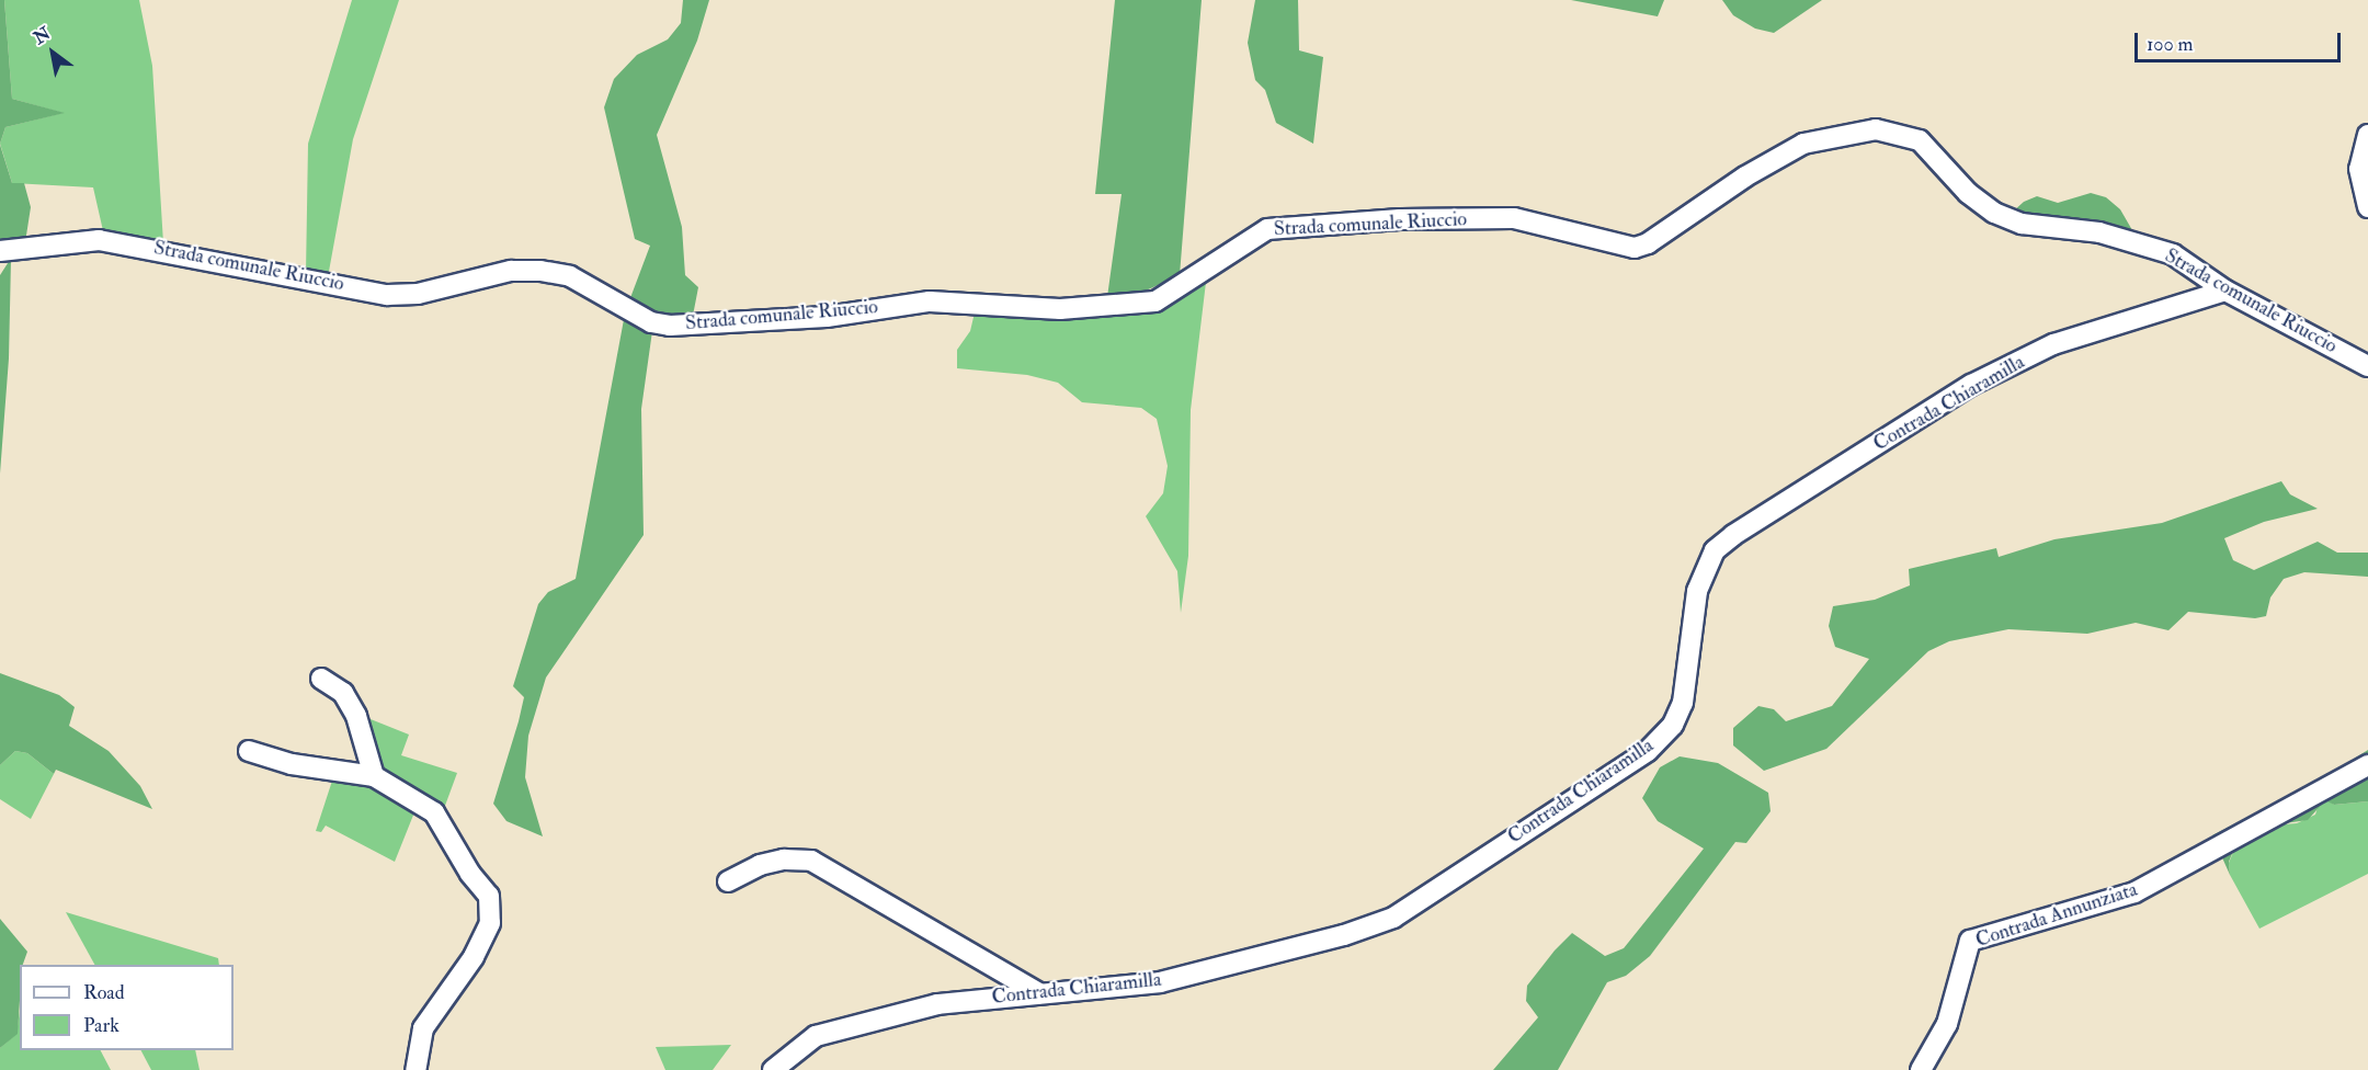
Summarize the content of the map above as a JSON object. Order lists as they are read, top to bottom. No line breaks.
{"streets":{"street":["Strada comunale Riuccio","Contrada Chiaramilla","Contrada Annunziata"]},"crossings":[["Strada comunale Riuccio","Contrada Chiaramilla"]],"legend":["Road","Park"],"scale_bar":"100 m","north":"top left"}
